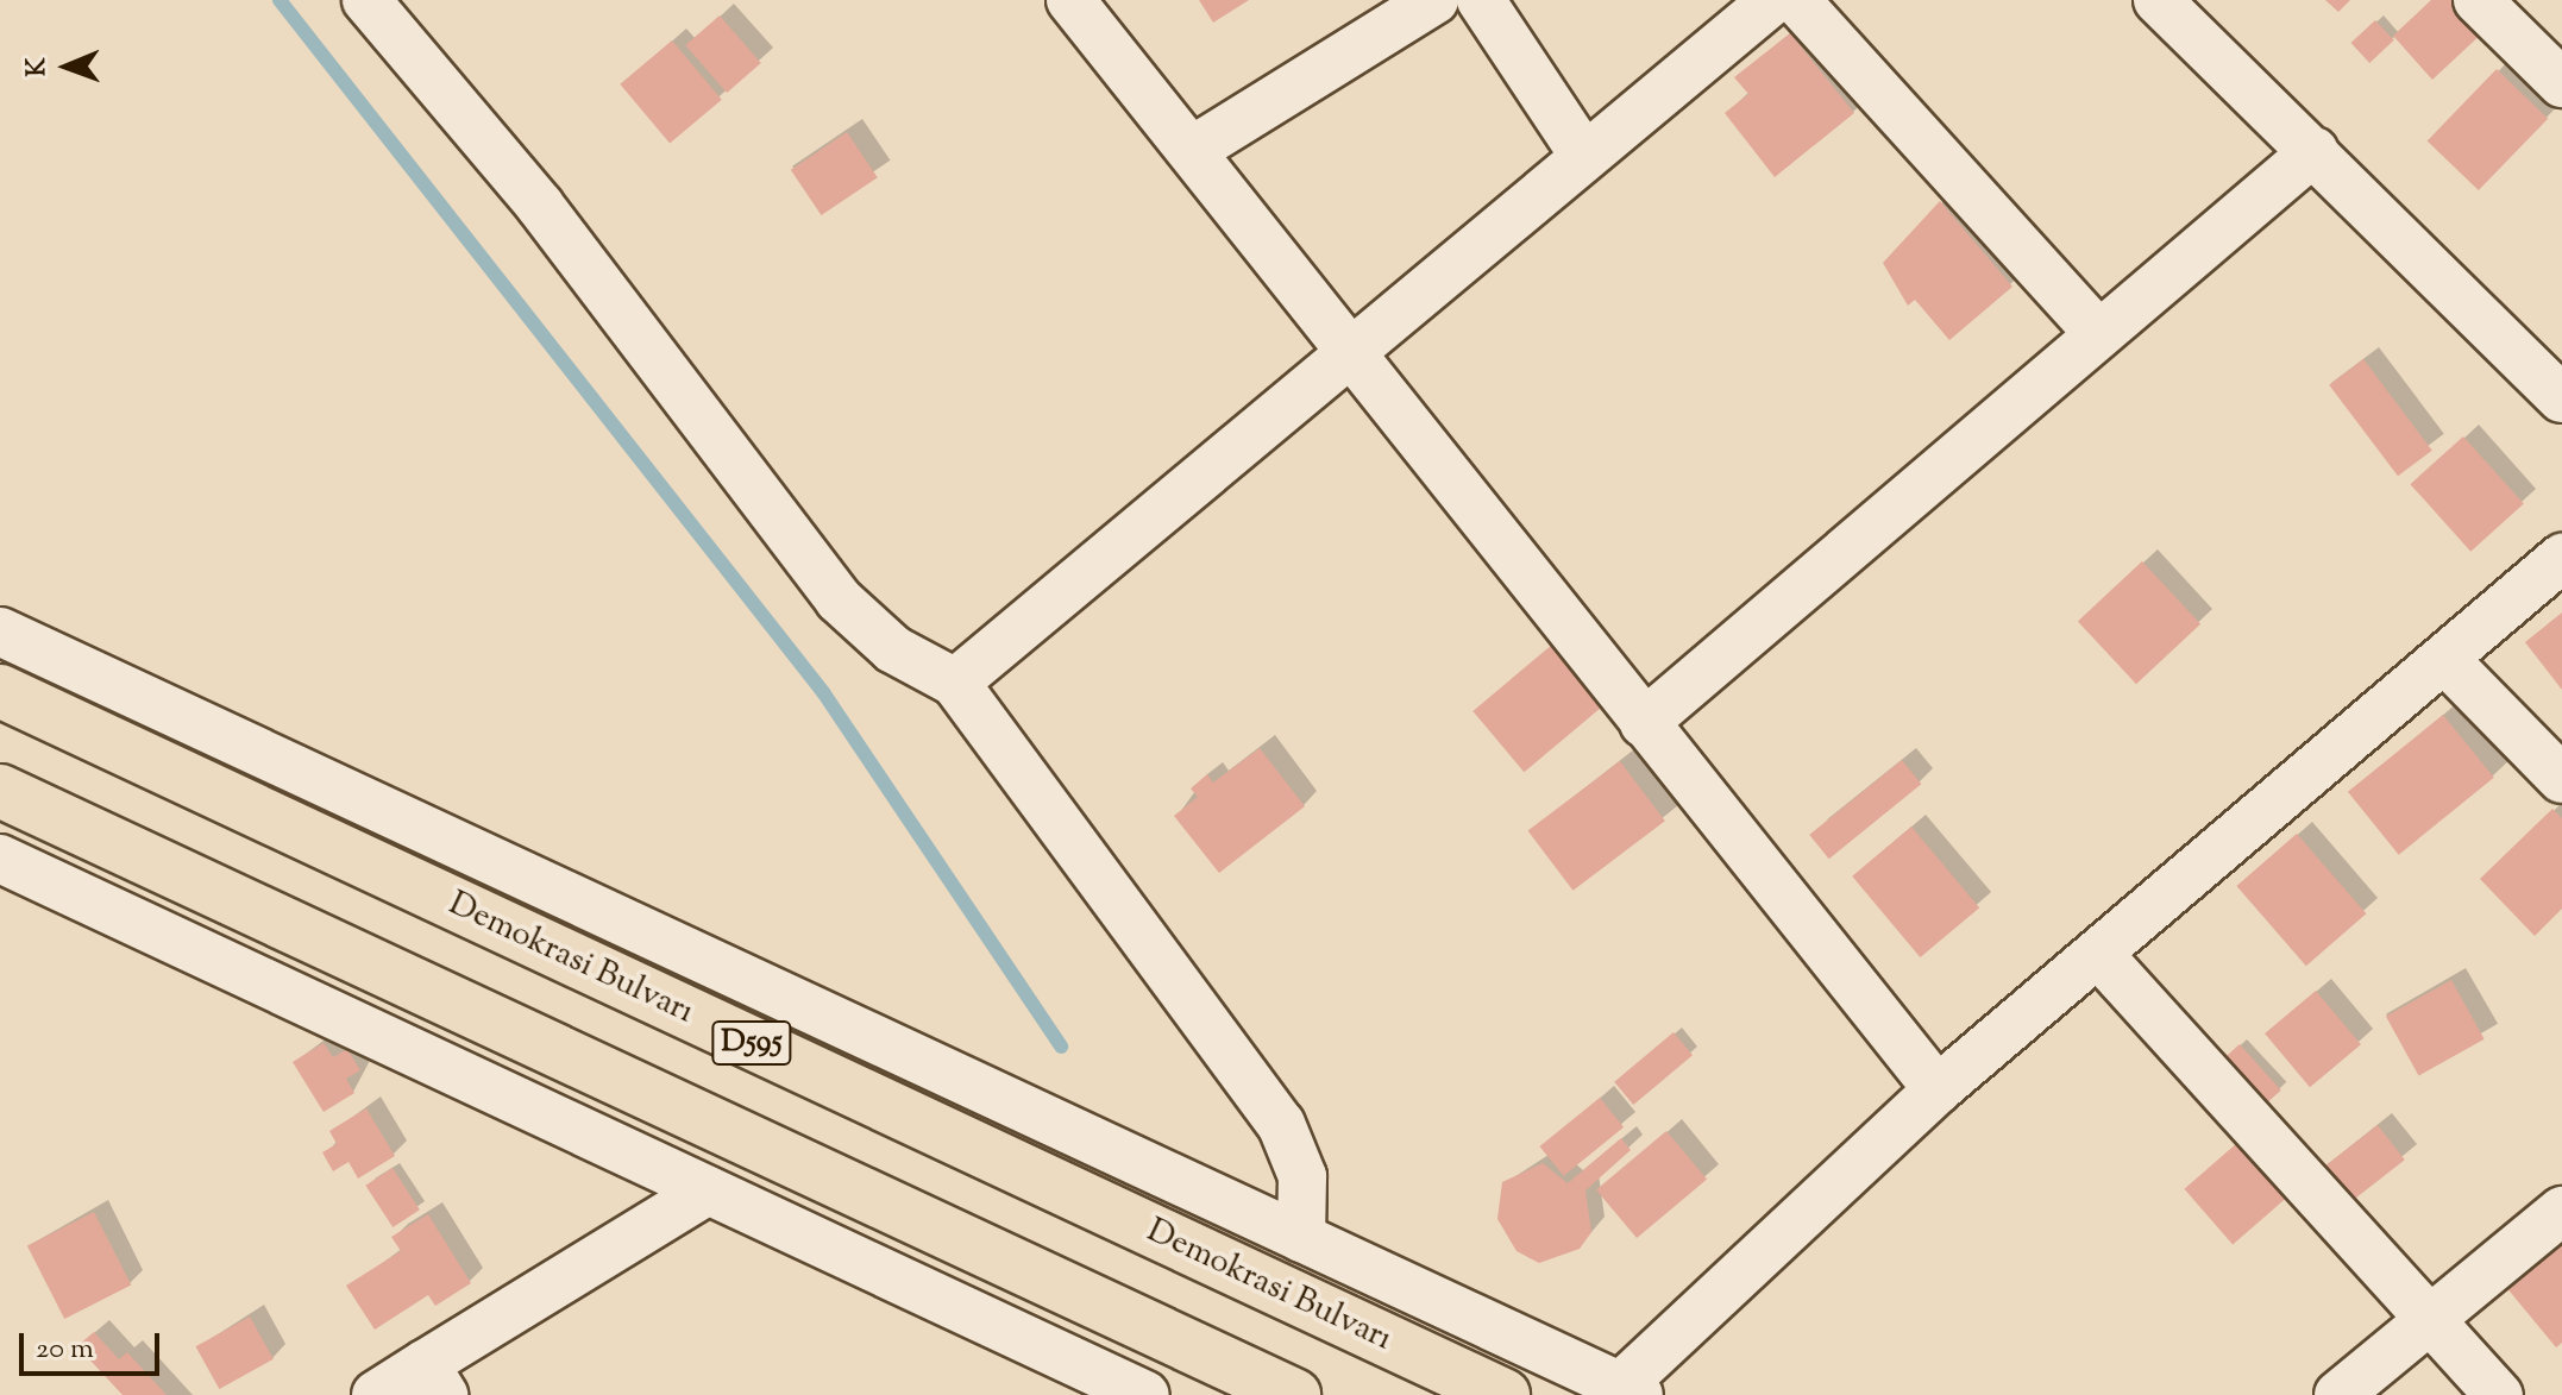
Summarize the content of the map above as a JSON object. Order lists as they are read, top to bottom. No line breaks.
{"streets":{"highway":["Demokrasi Bulvarı","D595"]},"scale_bar":"20 m","north":"left"}
